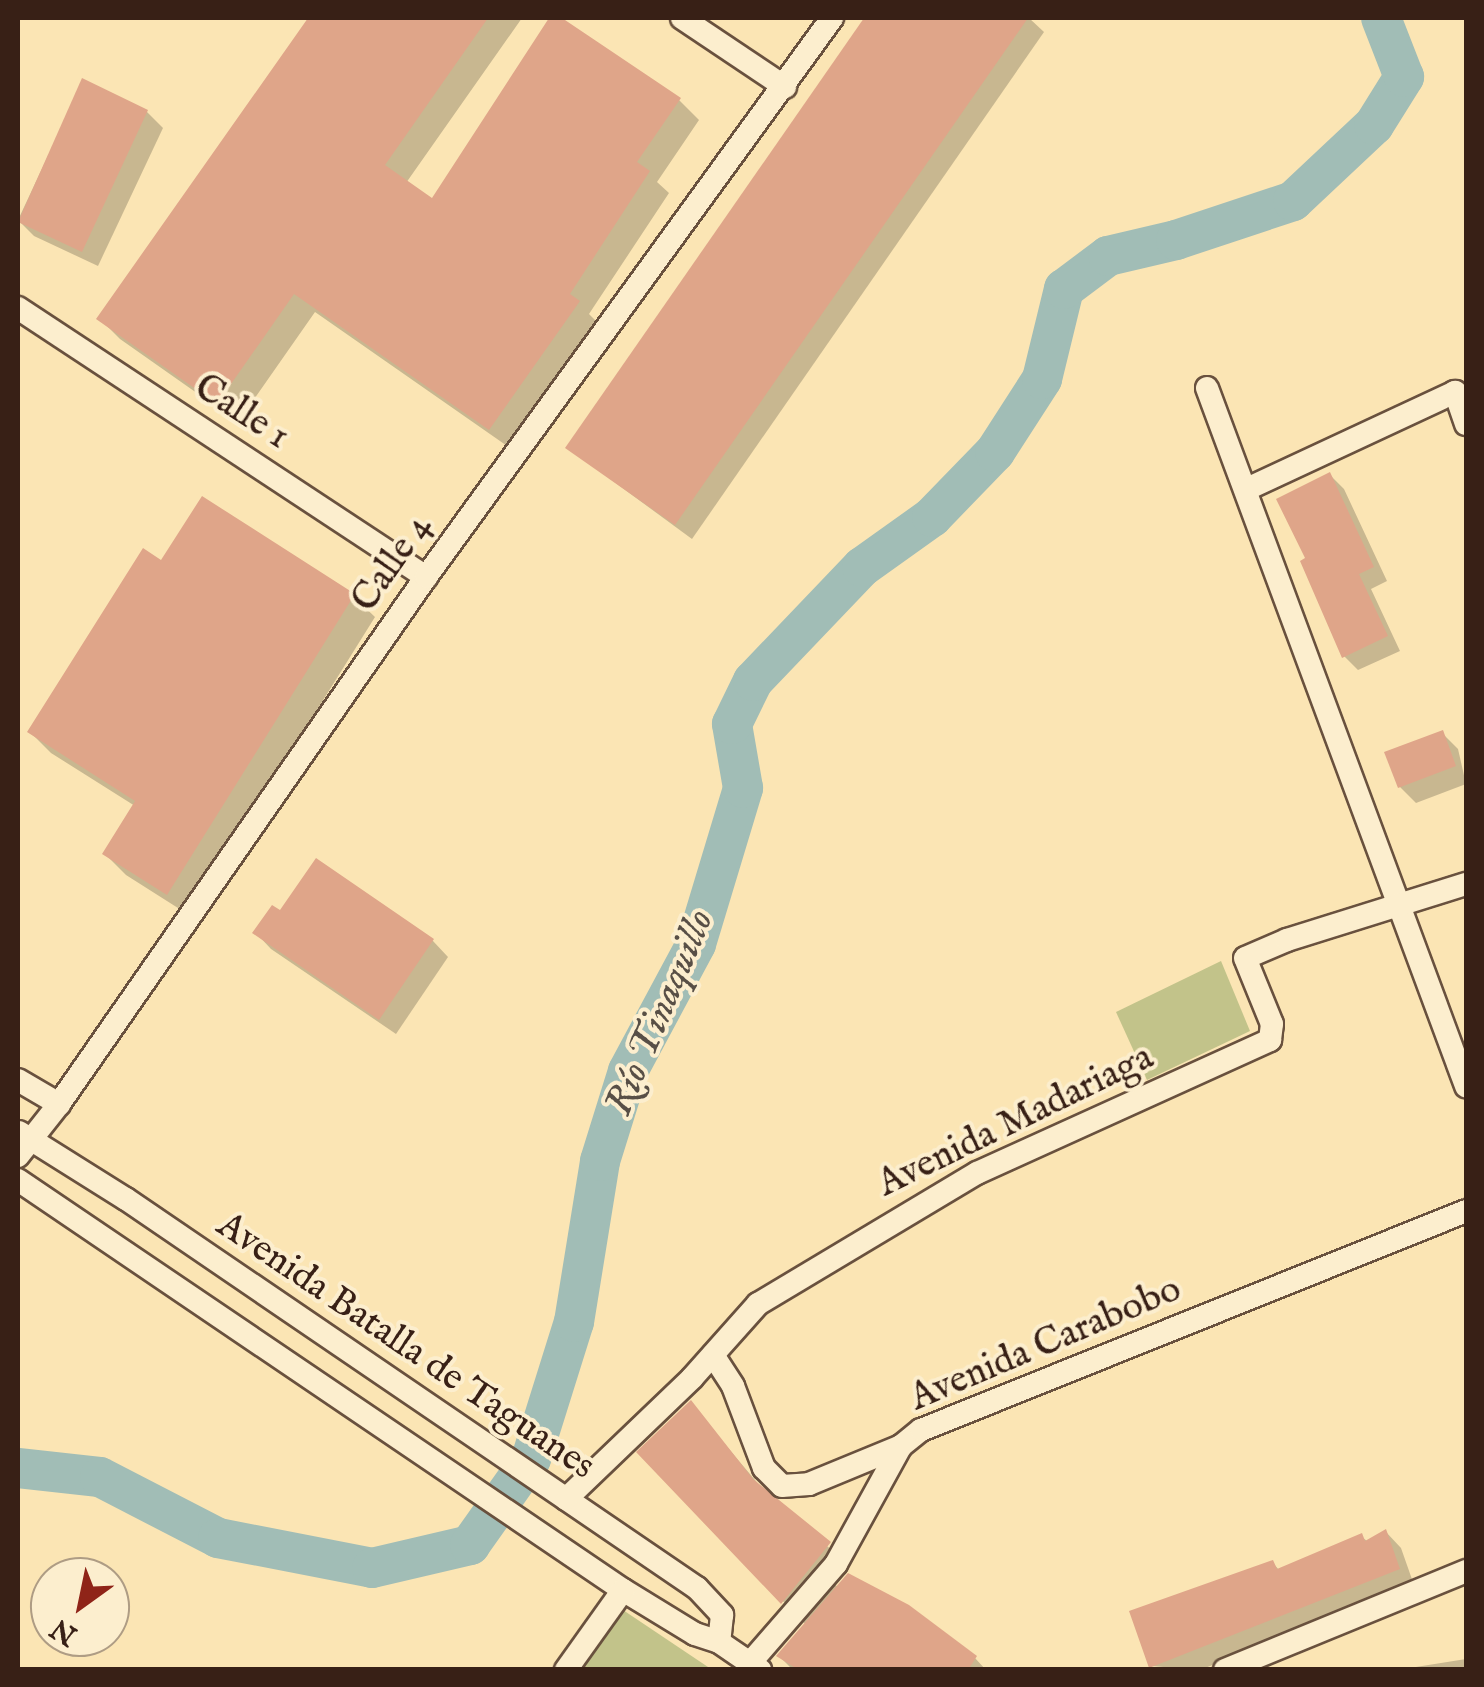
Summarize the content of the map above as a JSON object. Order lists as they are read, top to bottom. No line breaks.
{"streets":{"street":["Calle 1","Calle 4","Avenida Madariaga","Avenida Carabobo","Avenida Batalla de Taguanes"]},"crossings":[["Calle 1","Calle 4"],["Calle 4","Avenida Batalla de Taguanes"],["Avenida Madariaga","Avenida Batalla de Taguanes"]],"water":["Río Tinaquillo"],"north":"bottom left"}
